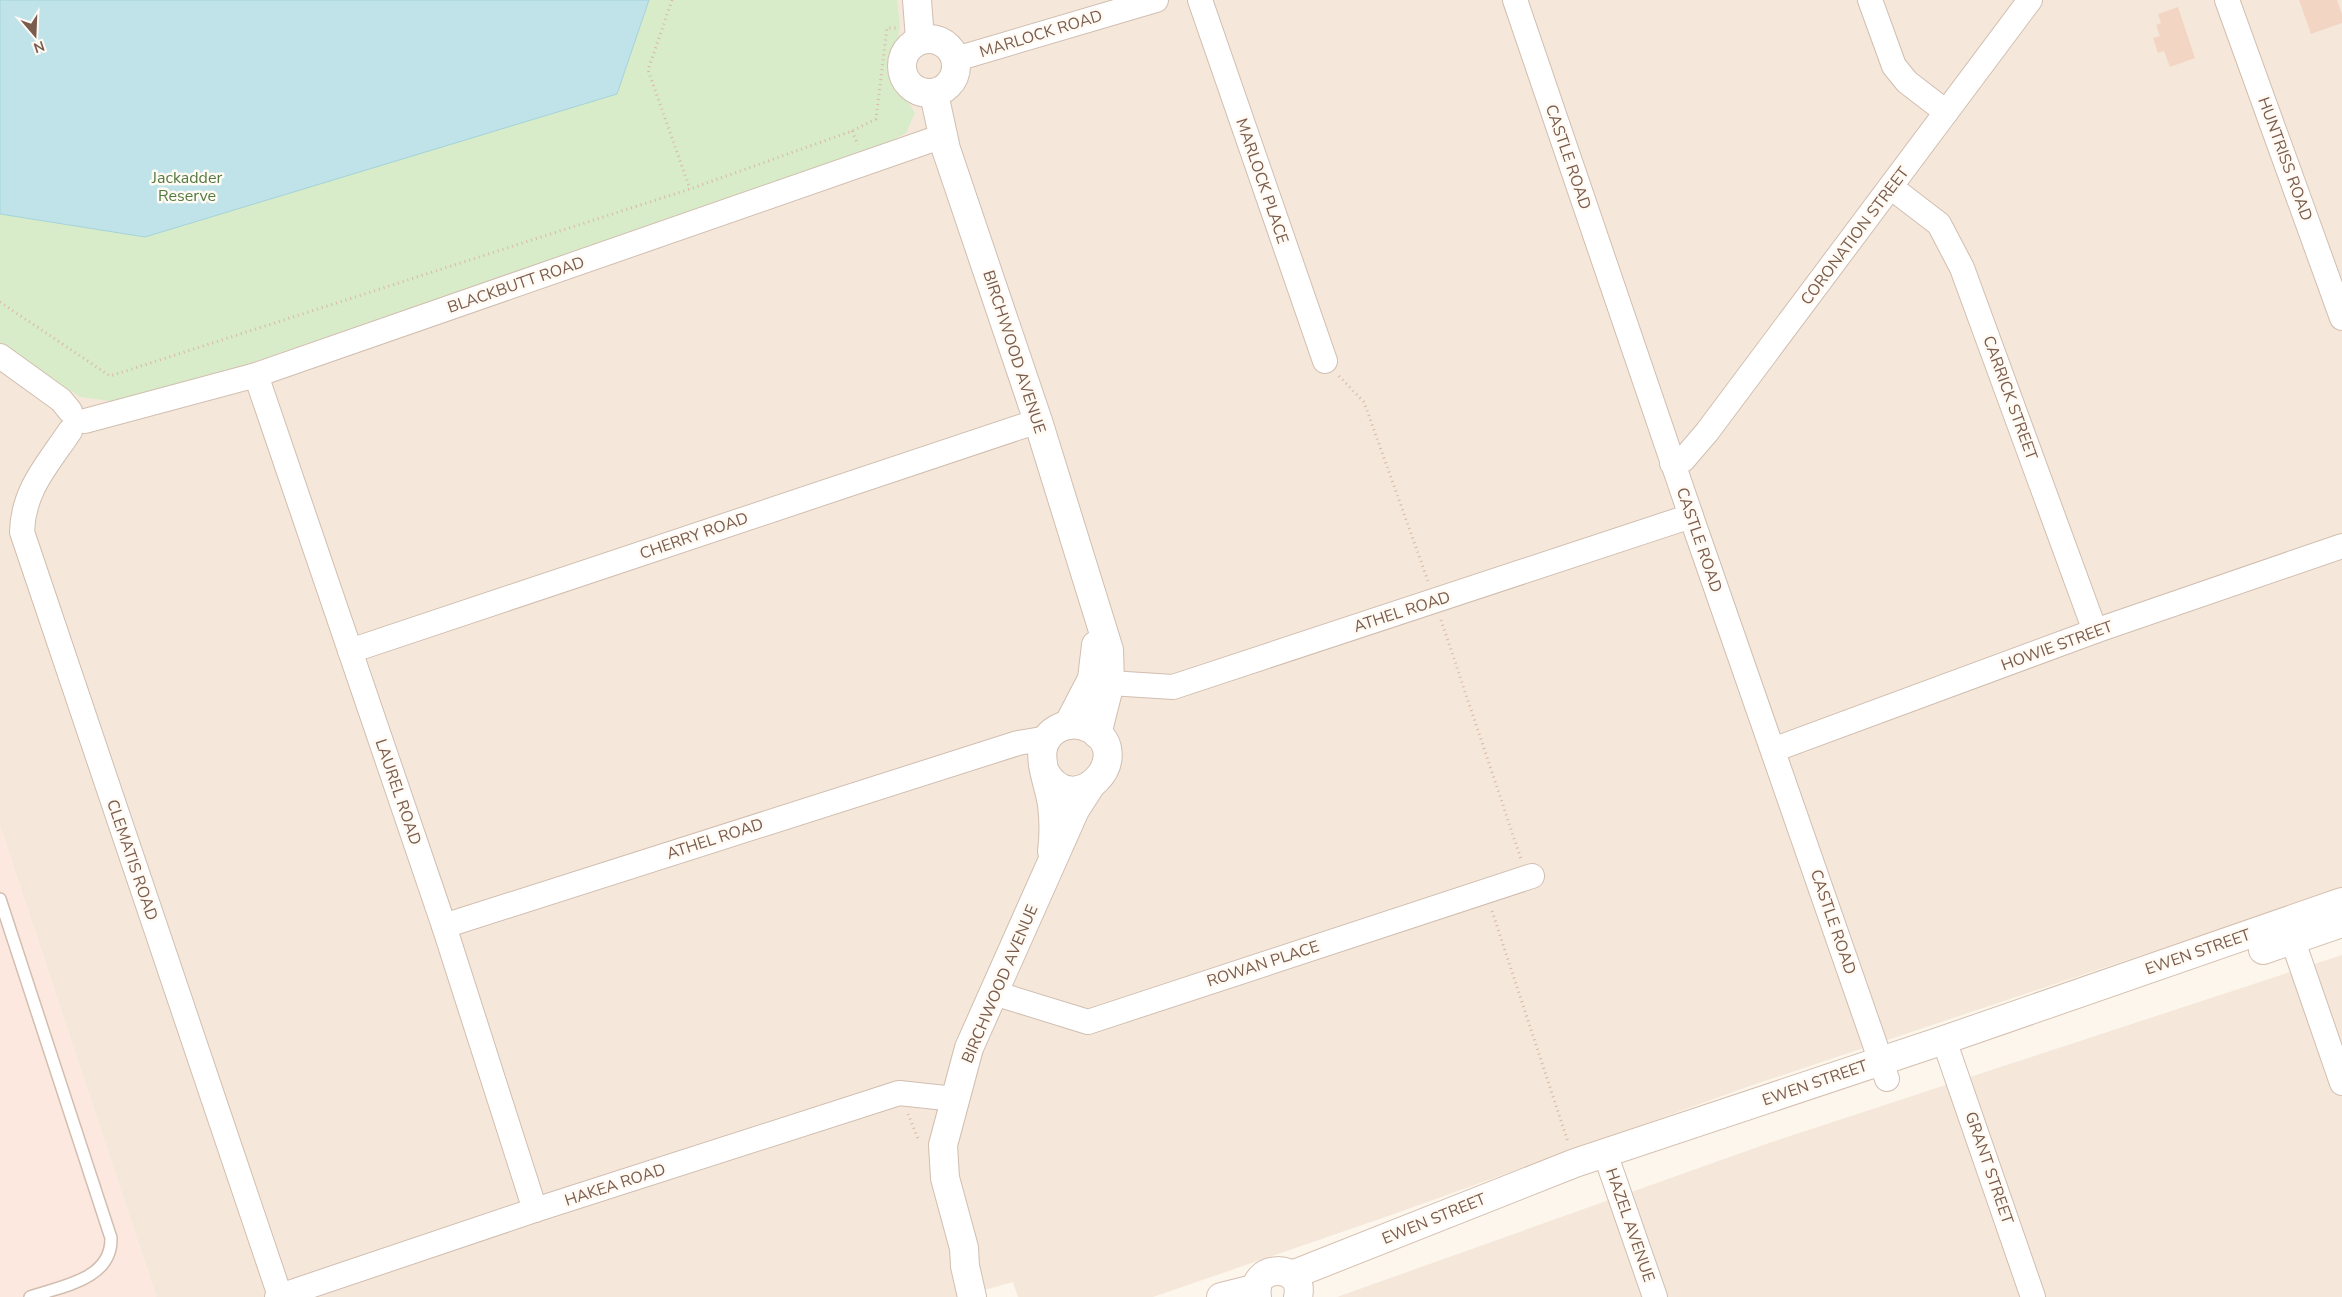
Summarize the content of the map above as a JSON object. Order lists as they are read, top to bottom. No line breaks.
{"streets":{"street":["MARLOCK ROAD","CASTLE ROAD","HUNTRISS ROAD","MARLOCK PLACE","CORONATION STREET","BLACKBUTT ROAD","BIRCHWOOD AVENUE","CARRICK STREET","CHERRY ROAD","ATHEL ROAD","HOWIE STREET","LAUREL ROAD","CLEMATIS ROAD","EWEN STREET","ROWAN PLACE","GRANT STREET","HAKEA ROAD","HAZEL AVENUE"]},"crossings":[["MARLOCK ROAD","BIRCHWOOD AVENUE"],["CASTLE ROAD","CORONATION STREET"],["CASTLE ROAD","ATHEL ROAD"],["CASTLE ROAD","HOWIE STREET"],["CASTLE ROAD","EWEN STREET"],["CORONATION STREET","CARRICK STREET"],["BLACKBUTT ROAD","BIRCHWOOD AVENUE"],["BLACKBUTT ROAD","LAUREL ROAD"],["BLACKBUTT ROAD","CLEMATIS ROAD"],["BIRCHWOOD AVENUE","CHERRY ROAD"],["BIRCHWOOD AVENUE","ATHEL ROAD"],["BIRCHWOOD AVENUE","ROWAN PLACE"],["BIRCHWOOD AVENUE","HAKEA ROAD"],["CARRICK STREET","HOWIE STREET"],["CHERRY ROAD","LAUREL ROAD"],["ATHEL ROAD","LAUREL ROAD"],["LAUREL ROAD","HAKEA ROAD"],["CLEMATIS ROAD","HAKEA ROAD"],["EWEN STREET","GRANT STREET"],["EWEN STREET","HAZEL AVENUE"]],"parks":["Jackadder Reserve"],"north":"bottom"}
